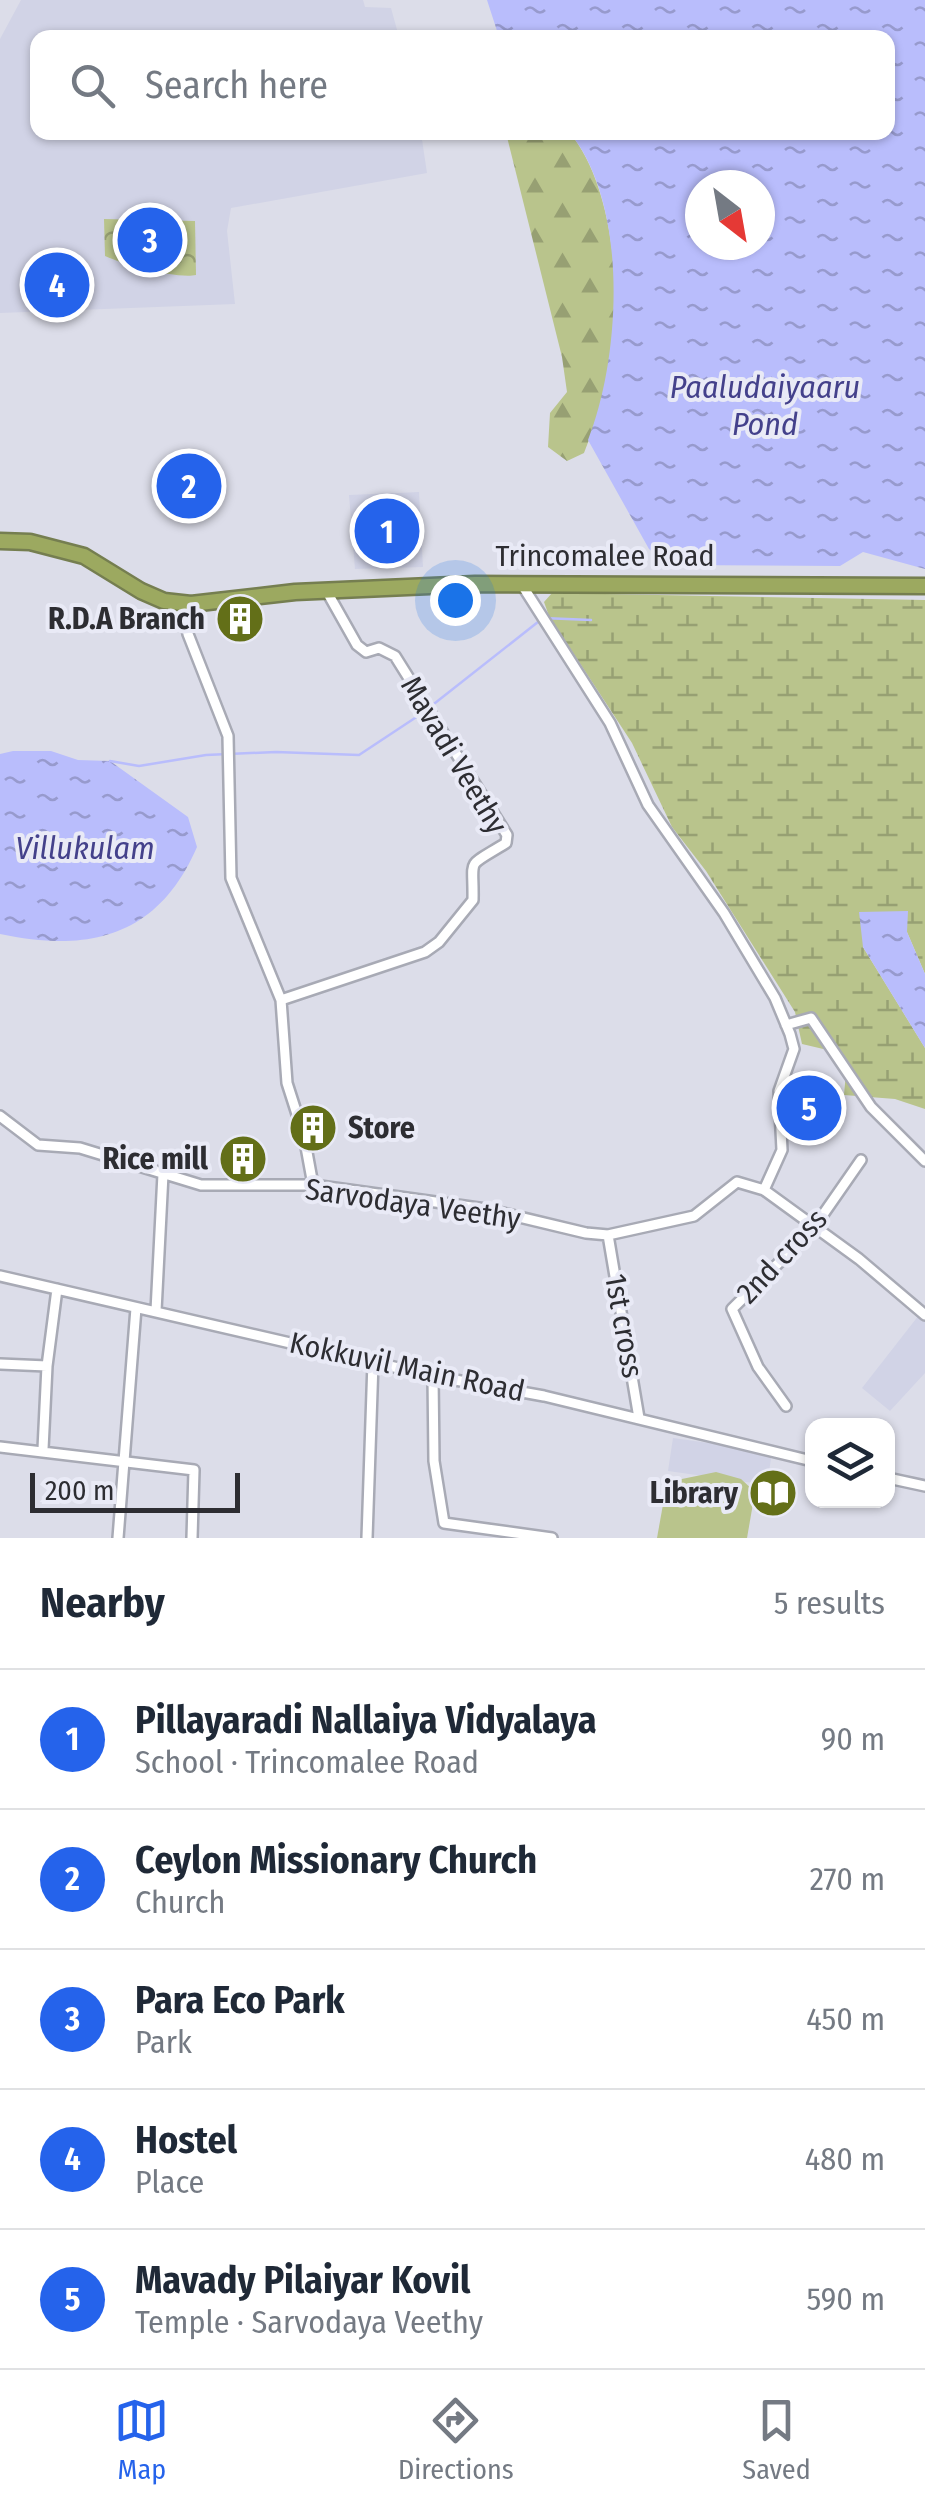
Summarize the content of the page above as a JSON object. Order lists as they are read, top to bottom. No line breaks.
{"streets":{"highway":["Trincomalee Road"],"street":["Mavadi Veethy","Sarvodaya Veethy","2nd cross","1st cross","Kokkuvil Main Road"]},"crossings":[["Trincomalee Road","Mavadi Veethy"],["Sarvodaya Veethy","1st cross"],["1st cross","Kokkuvil Main Road"]],"water":["Paaludaiyaaru Pond","Villukulam"],"places":{"building":["R.D.A Branch","Store","Rice mill"],"library":["Library"]},"scale_bar":"200 m","north":"bottom right","page":{"search":"Search here","pins":["3","4","2","1","5"],"scale":"200 m","heading":["Nearby","5 results"],"list":[{"mark":"1","name":"Pillayaradi Nallaiya Vidyalaya","note":"School · Trincomalee Road","value":"90 m"},{"mark":"2","name":"Ceylon Missionary Church","note":"Church","value":"270 m"},{"mark":"3","name":"Para Eco Park","note":"Park","value":"450 m"},{"mark":"4","name":"Hostel","note":"Place","value":"480 m"},{"mark":"5","name":"Mavady Pilaiyar Kovil","note":"Temple · Sarvodaya Veethy","value":"590 m"}],"nav":["Map","Directions","Saved"]}}
